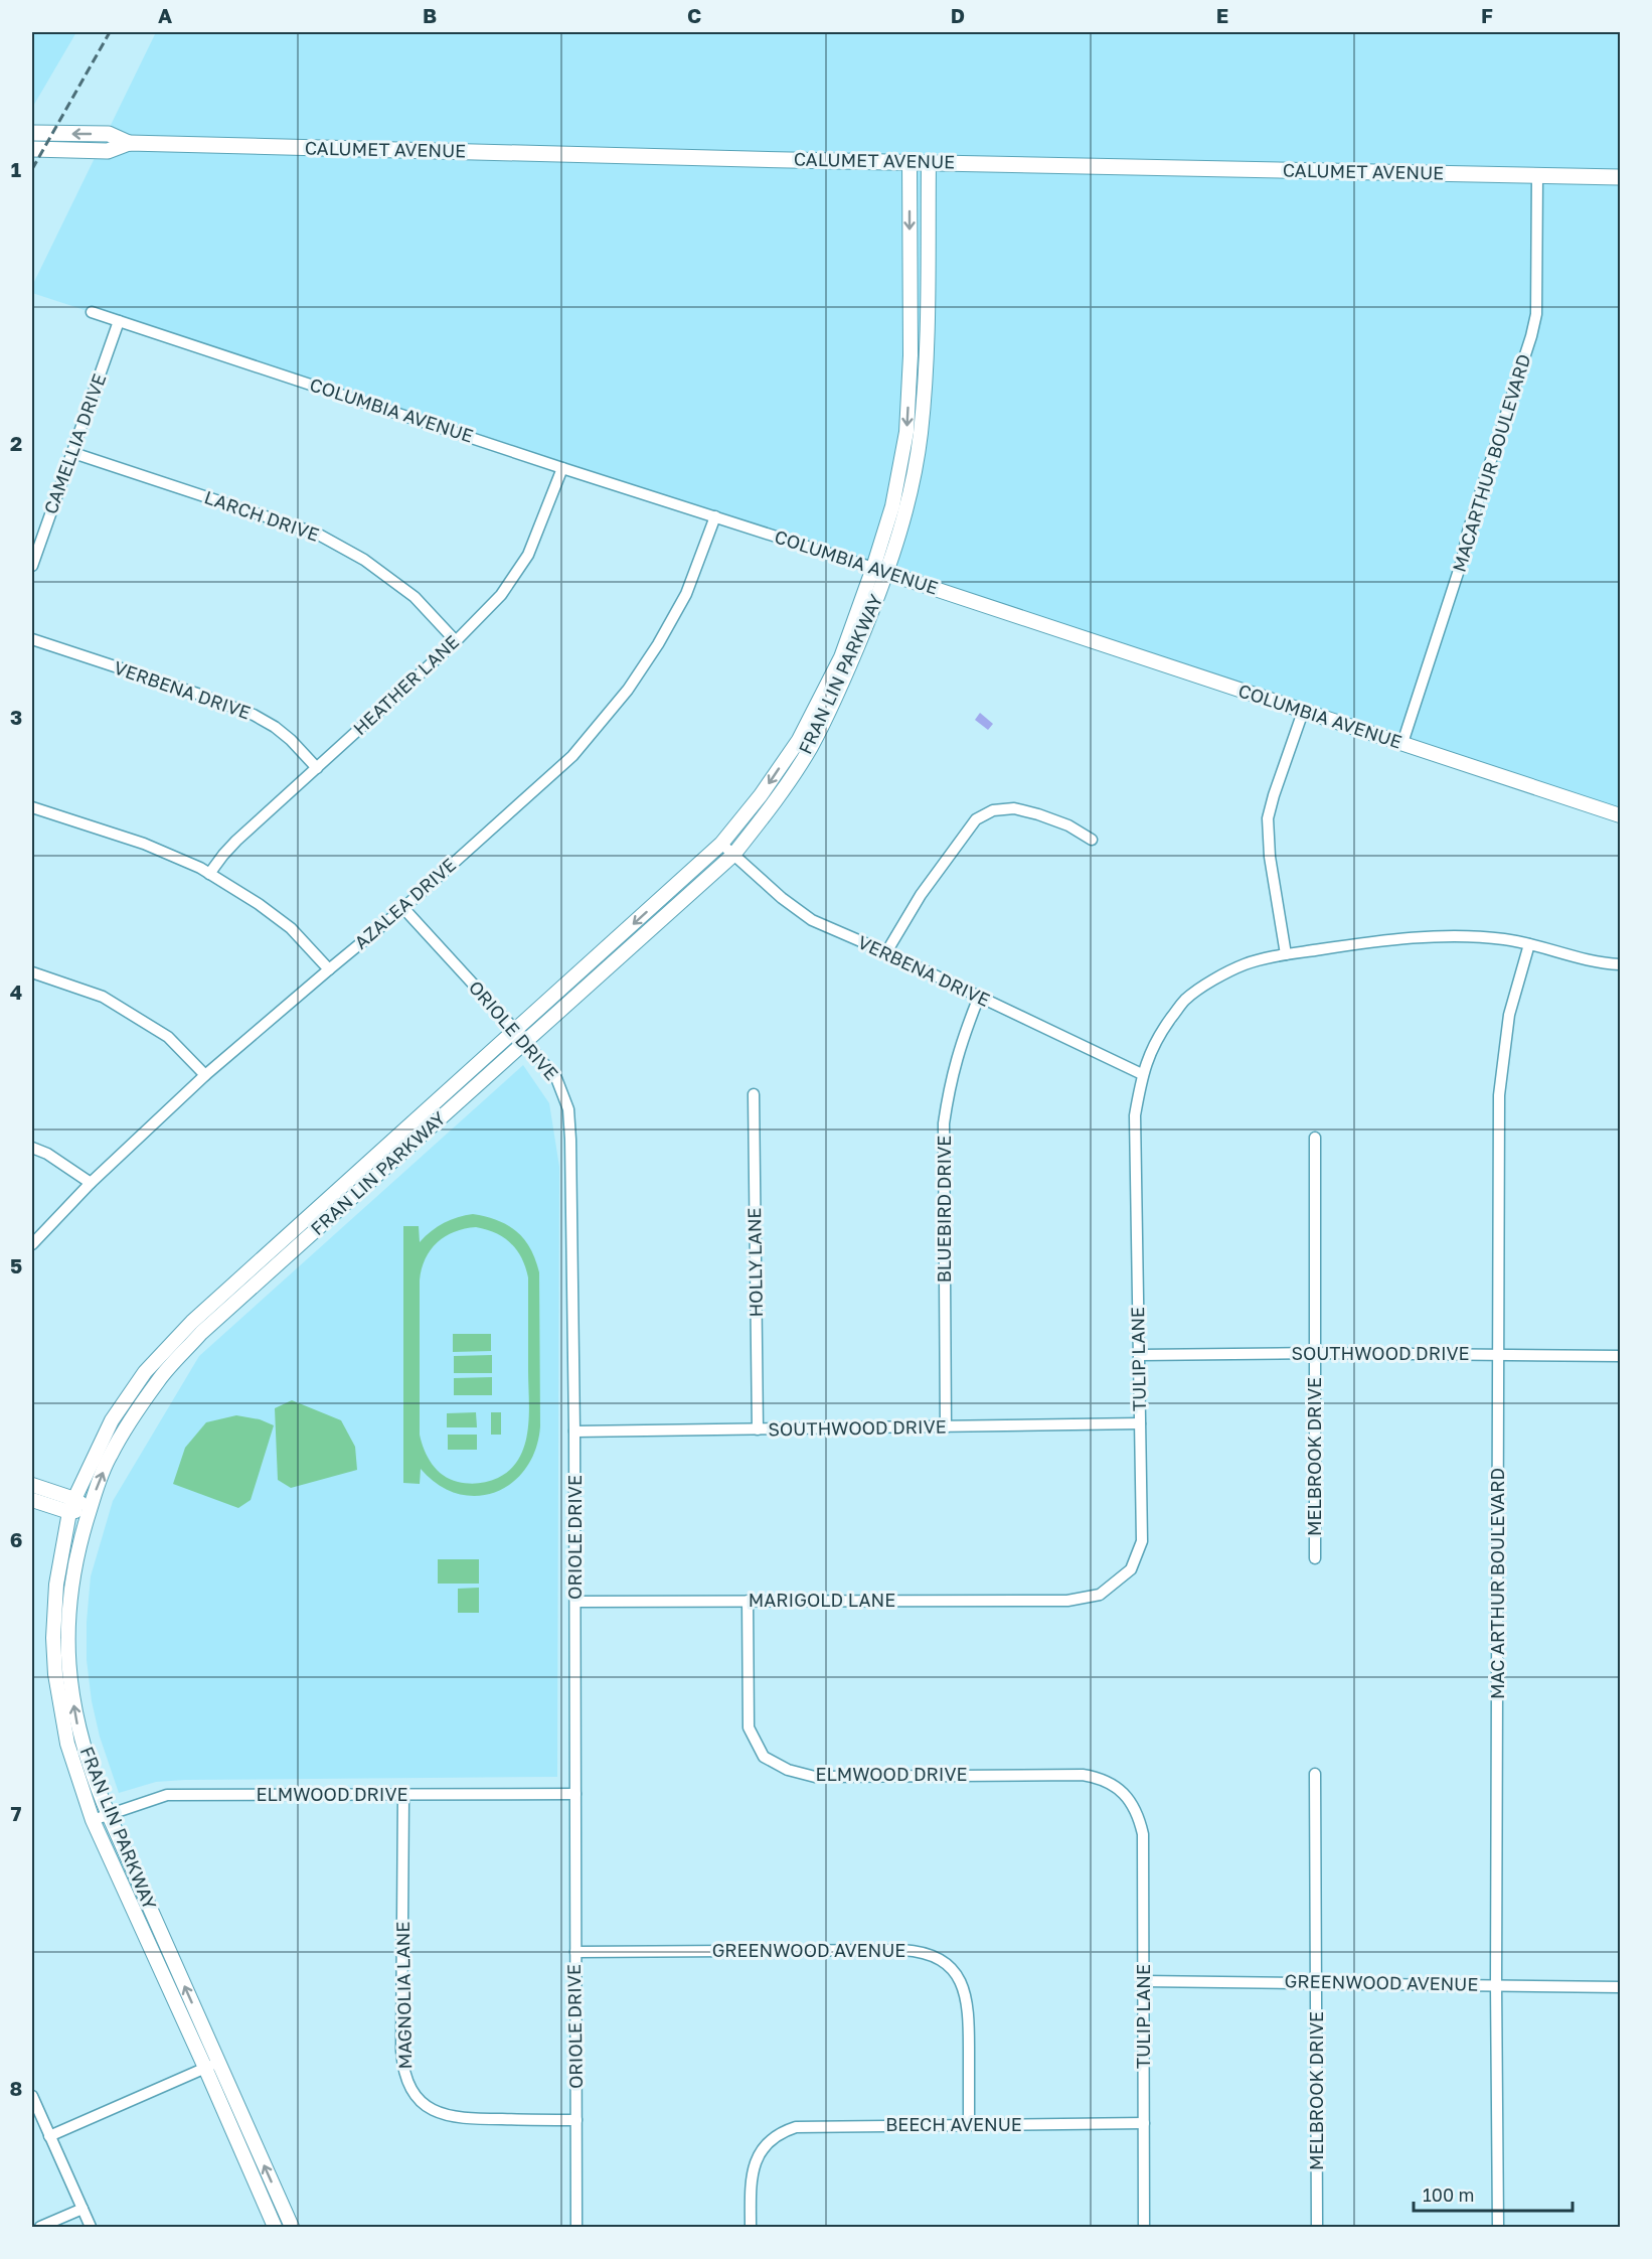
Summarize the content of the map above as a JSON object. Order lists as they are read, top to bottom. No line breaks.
{"streets":{"main road":["CALUMET AVENUE"],"street":["COLUMBIA AVENUE","CAMELLIA DRIVE","MACARTHUR BOULEVARD","LARCH DRIVE","FRAN LIN PARKWAY","HEATHER LANE","VERBENA DRIVE","AZALEA DRIVE","ORIOLE DRIVE","BLUEBIRD DRIVE","HOLLY LANE","SOUTHWOOD DRIVE","TULIP LANE","MELBROOK DRIVE","MAC ARTHUR BOULEVARD","MARIGOLD LANE","ELMWOOD DRIVE","GREENWOOD AVENUE","MAGNOLIA LANE","BEECH AVENUE"]},"crossings":[["CALUMET AVENUE","MACARTHUR BOULEVARD"],["CALUMET AVENUE","FRAN LIN PARKWAY"],["COLUMBIA AVENUE","CAMELLIA DRIVE"],["COLUMBIA AVENUE","MACARTHUR BOULEVARD"],["COLUMBIA AVENUE","FRAN LIN PARKWAY"],["COLUMBIA AVENUE","HEATHER LANE"],["COLUMBIA AVENUE","AZALEA DRIVE"],["CAMELLIA DRIVE","LARCH DRIVE"],["LARCH DRIVE","HEATHER LANE"],["FRAN LIN PARKWAY","VERBENA DRIVE"],["FRAN LIN PARKWAY","ORIOLE DRIVE"],["FRAN LIN PARKWAY","ELMWOOD DRIVE"],["HEATHER LANE","VERBENA DRIVE"],["VERBENA DRIVE","BLUEBIRD DRIVE"],["VERBENA DRIVE","TULIP LANE"],["AZALEA DRIVE","ORIOLE DRIVE"],["ORIOLE DRIVE","SOUTHWOOD DRIVE"],["ORIOLE DRIVE","MARIGOLD LANE"],["ORIOLE DRIVE","ELMWOOD DRIVE"],["ORIOLE DRIVE","GREENWOOD AVENUE"],["ORIOLE DRIVE","MAGNOLIA LANE"],["BLUEBIRD DRIVE","SOUTHWOOD DRIVE"],["HOLLY LANE","SOUTHWOOD DRIVE"],["SOUTHWOOD DRIVE","TULIP LANE"],["SOUTHWOOD DRIVE","MELBROOK DRIVE"],["SOUTHWOOD DRIVE","MAC ARTHUR BOULEVARD"],["TULIP LANE","MAC ARTHUR BOULEVARD"],["TULIP LANE","MARIGOLD LANE"],["TULIP LANE","ELMWOOD DRIVE"],["TULIP LANE","GREENWOOD AVENUE"],["TULIP LANE","BEECH AVENUE"],["MELBROOK DRIVE","GREENWOOD AVENUE"],["MAC ARTHUR BOULEVARD","GREENWOOD AVENUE"],["MARIGOLD LANE","ELMWOOD DRIVE"],["ELMWOOD DRIVE","MAGNOLIA LANE"],["GREENWOOD AVENUE","BEECH AVENUE"]],"scale_bar":"100 m","grid":{"columns":["A","B","C","D","E","F"],"rows":["1","2","3","4","5","6","7","8"]}}
